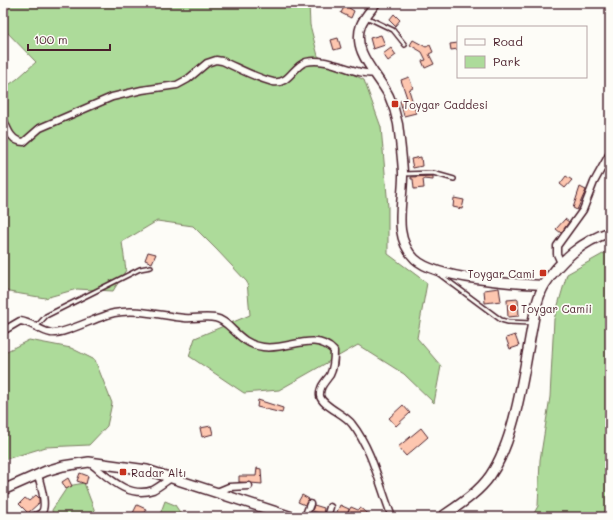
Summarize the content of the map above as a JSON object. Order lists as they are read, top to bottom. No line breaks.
{"places":{"transit":["Toygar Caddesi","Toygar Cami","Radar Altı"],"other":["Toygar Camii"]},"legend":["Road","Park"],"scale_bar":"100 m"}
